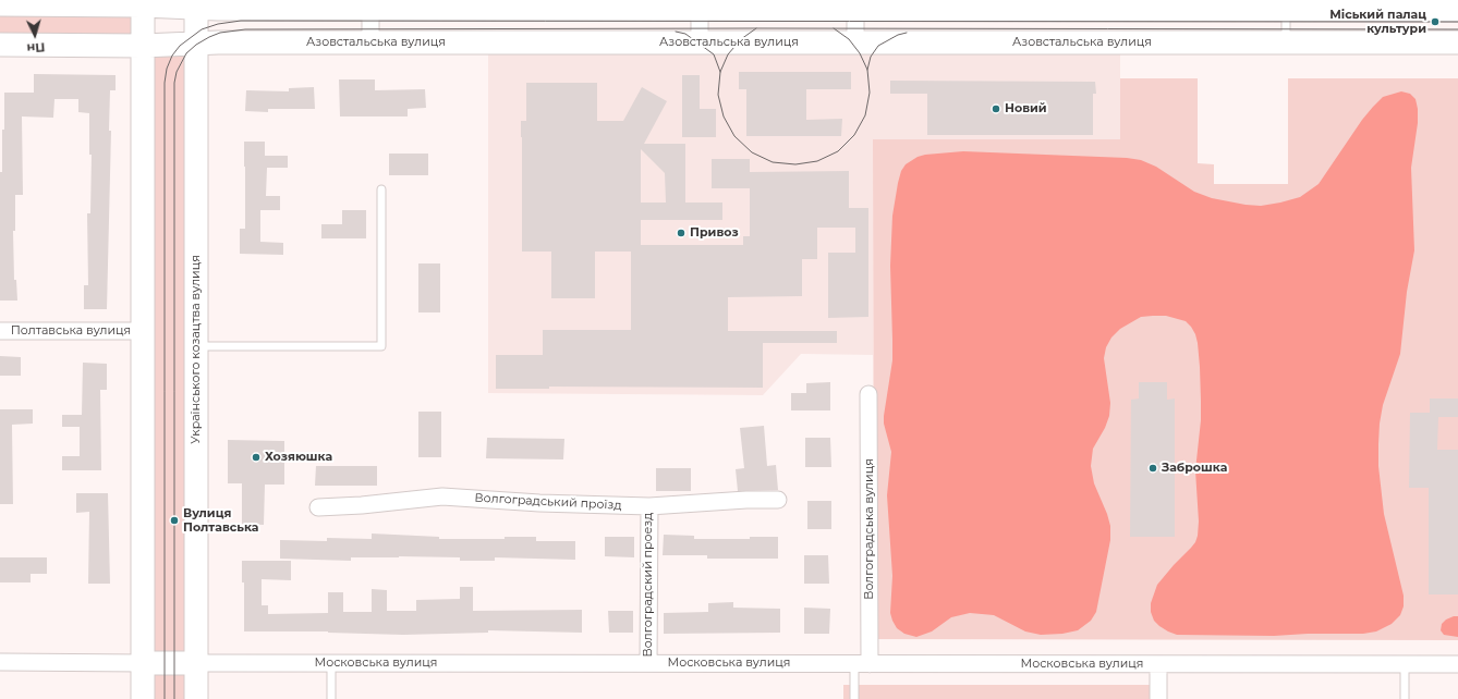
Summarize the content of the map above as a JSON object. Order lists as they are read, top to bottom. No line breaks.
{"streets":{"street":["Азовстальська вулиця","Полтавська вулиця","Українського козацтва вулиця","Волгоградський проїзд","Волгоградська вулиця","Волгоградский проезд","Московська вулиця"]},"crossings":[["Азовстальська вулиця","Українського козацтва вулиця"],["Українського козацтва вулиця","Московська вулиця"],["Волгоградський проїзд","Волгоградский проезд"],["Волгоградська вулиця","Московська вулиця"],["Волгоградский проезд","Московська вулиця"]],"places":["Міський палац культури","Новий","Привоз","Хозяюшка","Заброшка","Вулиця Полтавська"],"north":"bottom"}
